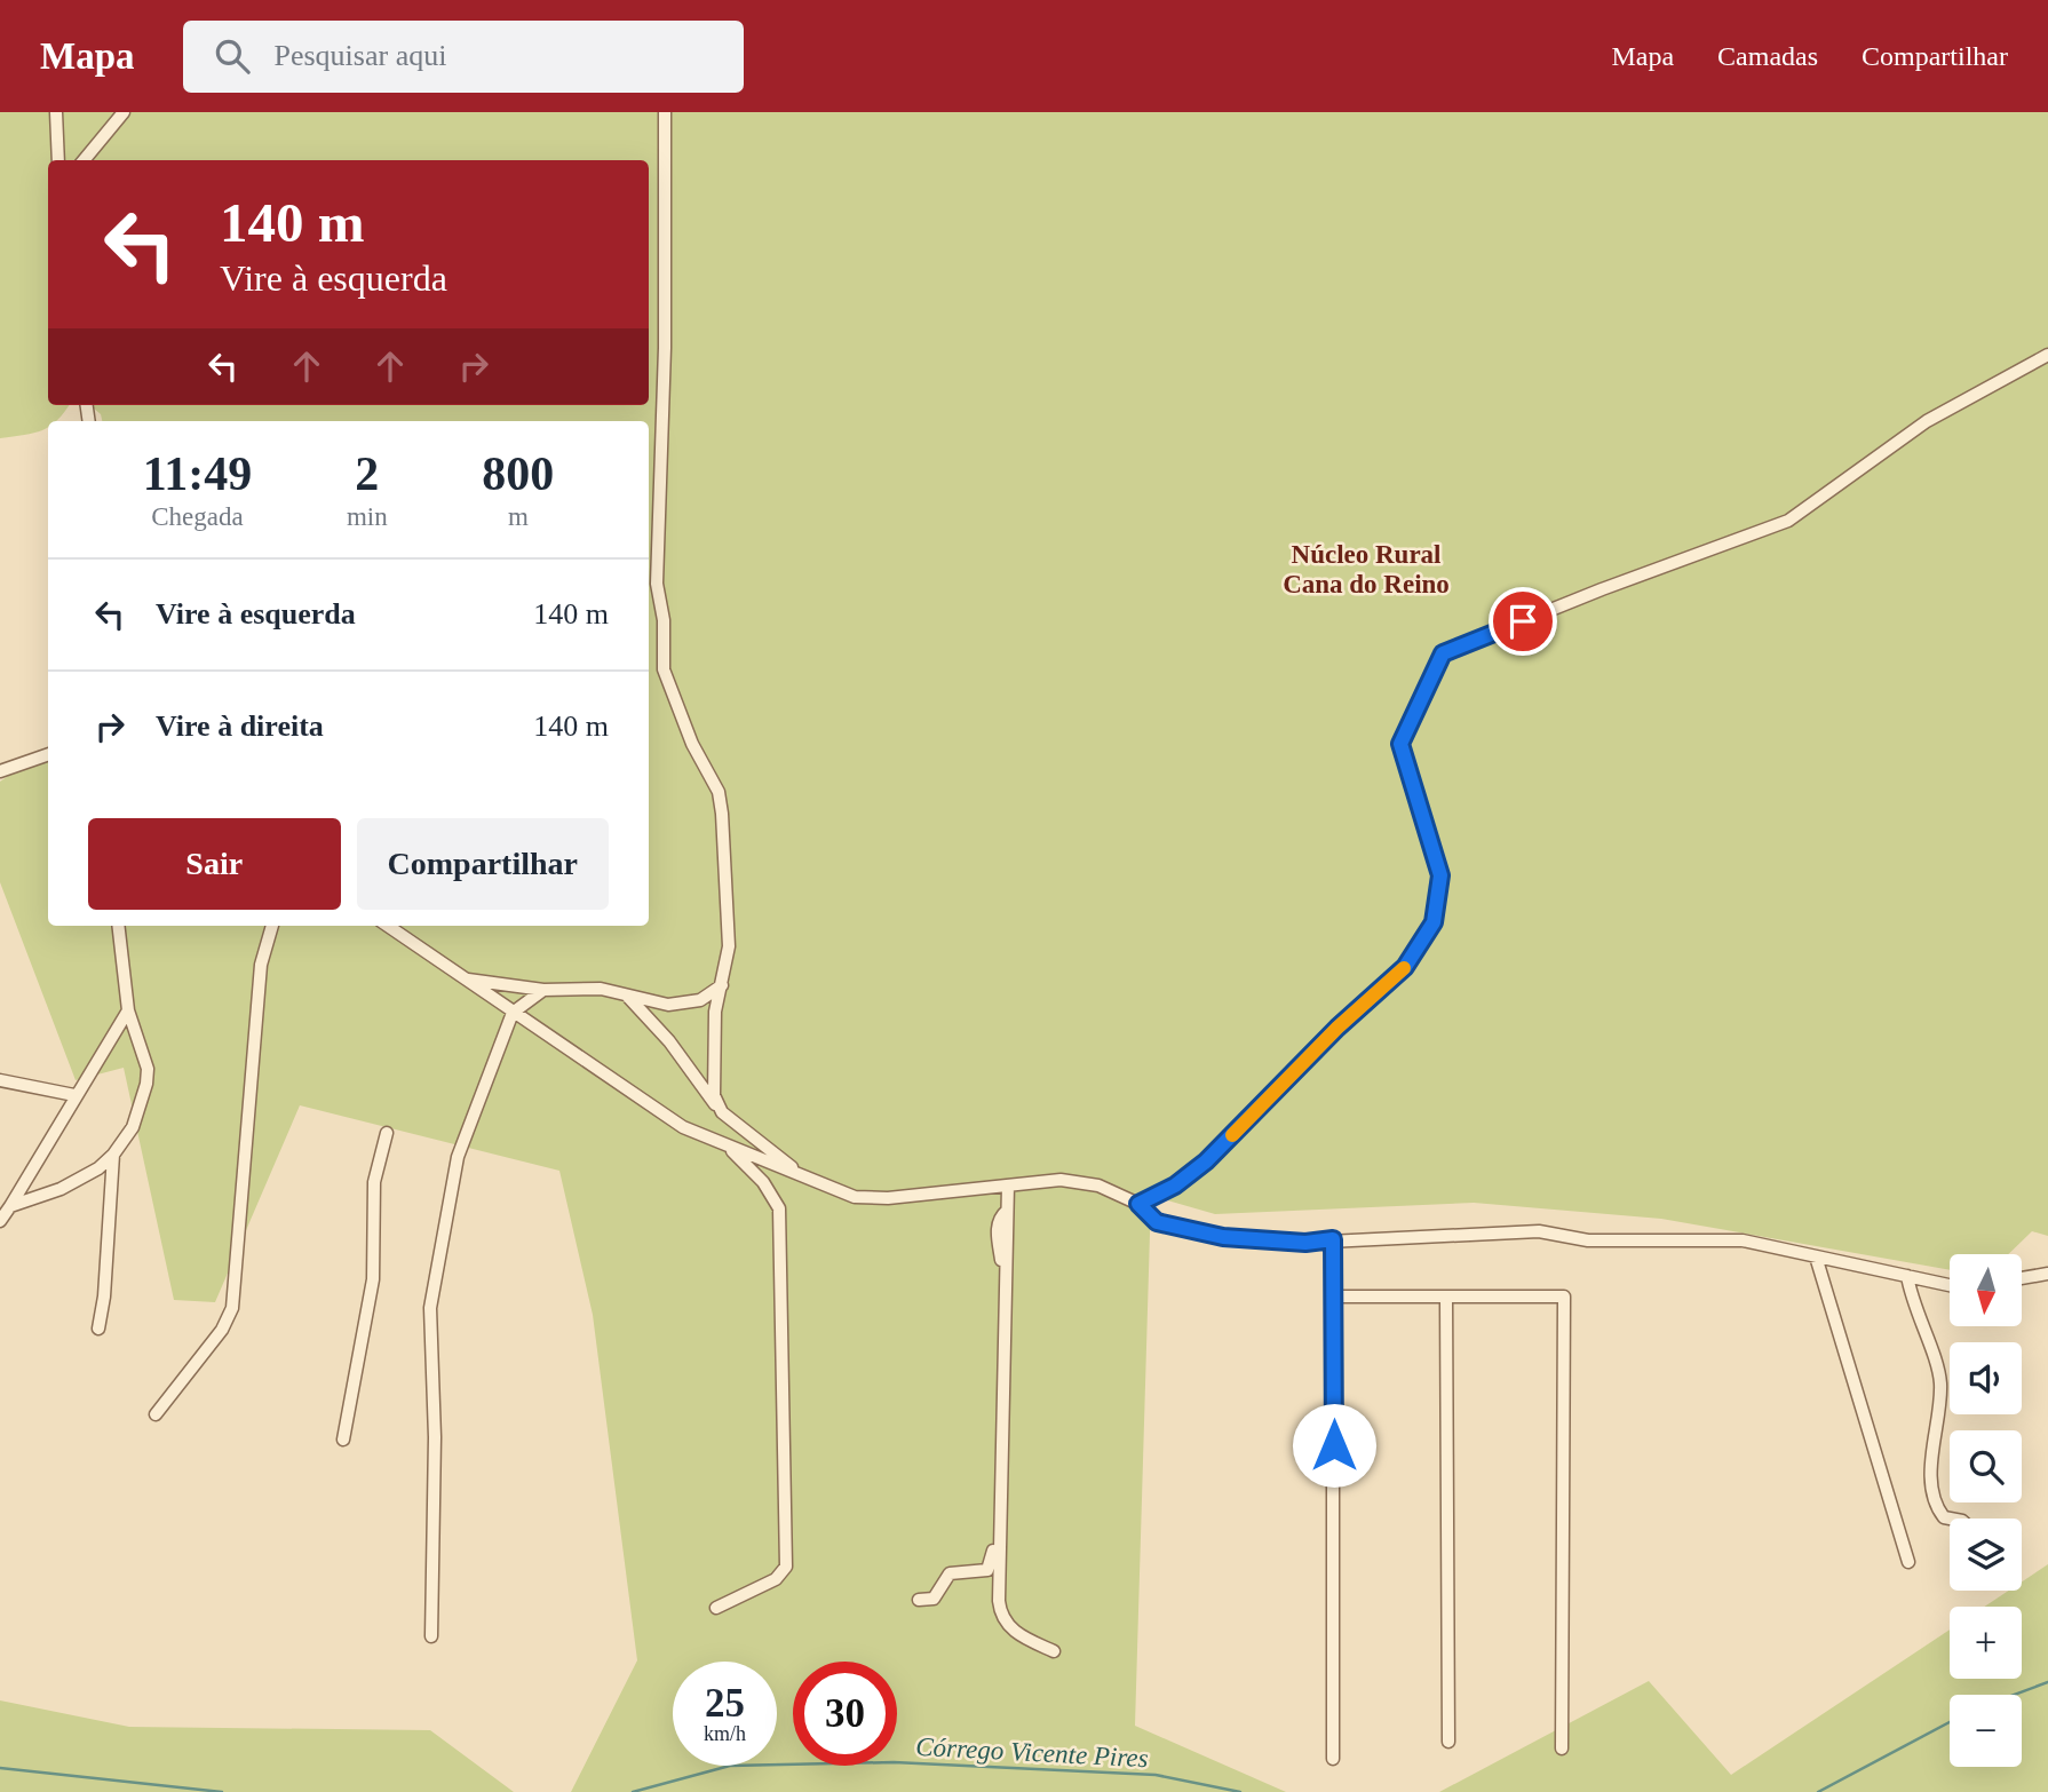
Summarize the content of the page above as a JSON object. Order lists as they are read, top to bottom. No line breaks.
{"districts":["Núcleo Rural Cana do Reino"],"water":["Córrego Vicente Pires"],"north":"bottom","page":{"header":"Mapa","search":"Pesquisar aqui","nav":["Mapa","Camadas","Compartilhar"],"turn":["140 m","Vire à esquerda"],"eta":["11:49","Chegada","2","min","800","m"],"list":[{"name":"Vire à esquerda","value":"140 m"},{"name":"Vire à direita","value":"140 m"}],"buttons":["Sair","Compartilhar"],"map_buttons":["+","−"],"speed":"25 km/h","limit":"30"}}
